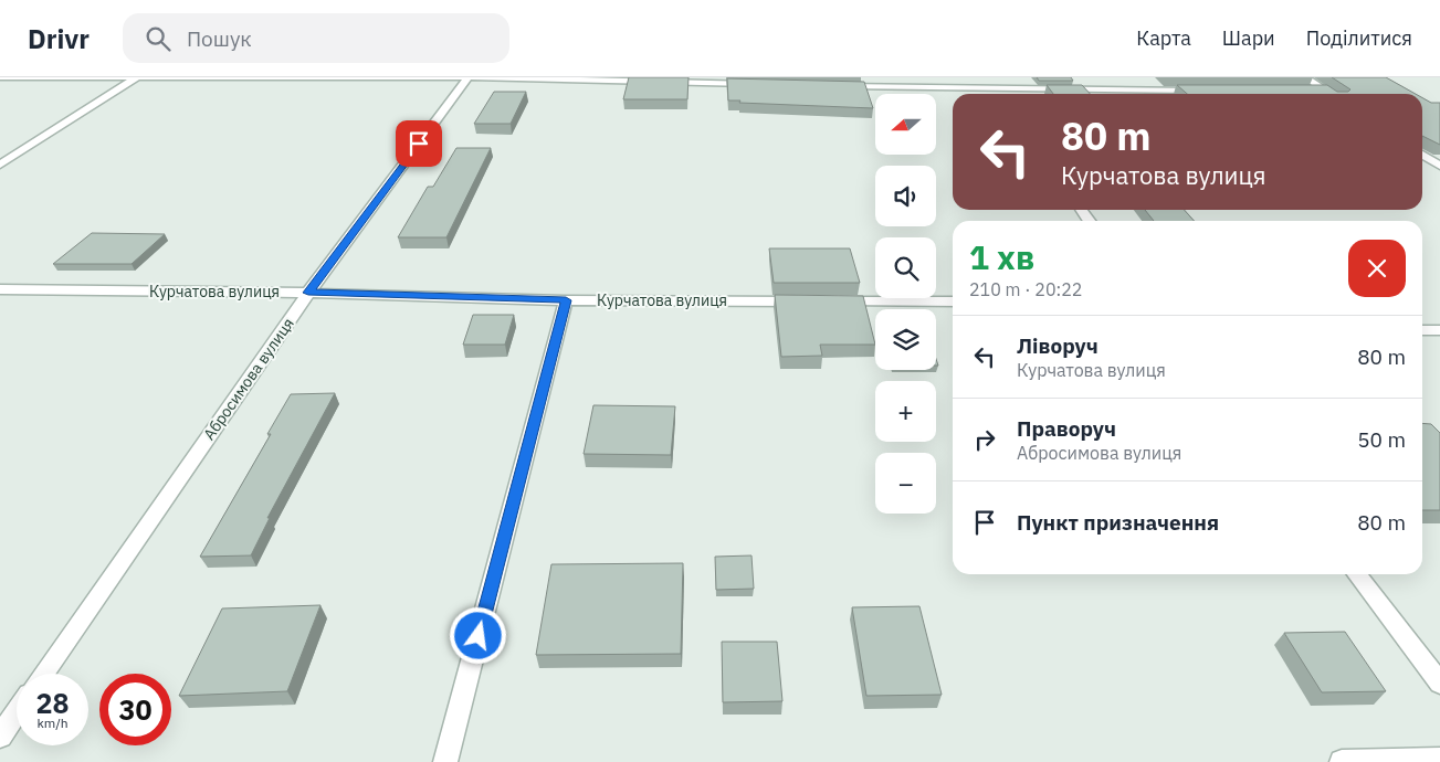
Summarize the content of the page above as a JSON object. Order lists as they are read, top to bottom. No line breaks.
{"streets":{"street":["Курчатова вулиця","Абросимова вулиця"]},"crossings":[["Курчатова вулиця","Абросимова вулиця"]],"north":"left","page":{"header":"Drivr","search":"Пошук","nav":["Карта","Шари","Поділитися"],"map_buttons":["+","−"],"turn":["80 m","Курчатова вулиця"],"heading":["1 хв","210 m · 20:22"],"list":[{"name":"Ліворуч","note":"Курчатова вулиця","value":"80 m"},{"name":"Праворуч","note":"Абросимова вулиця","value":"50 m"},{"name":"Пункт призначення","value":"80 m"}],"speed":"28 km/h","limit":"30"}}
